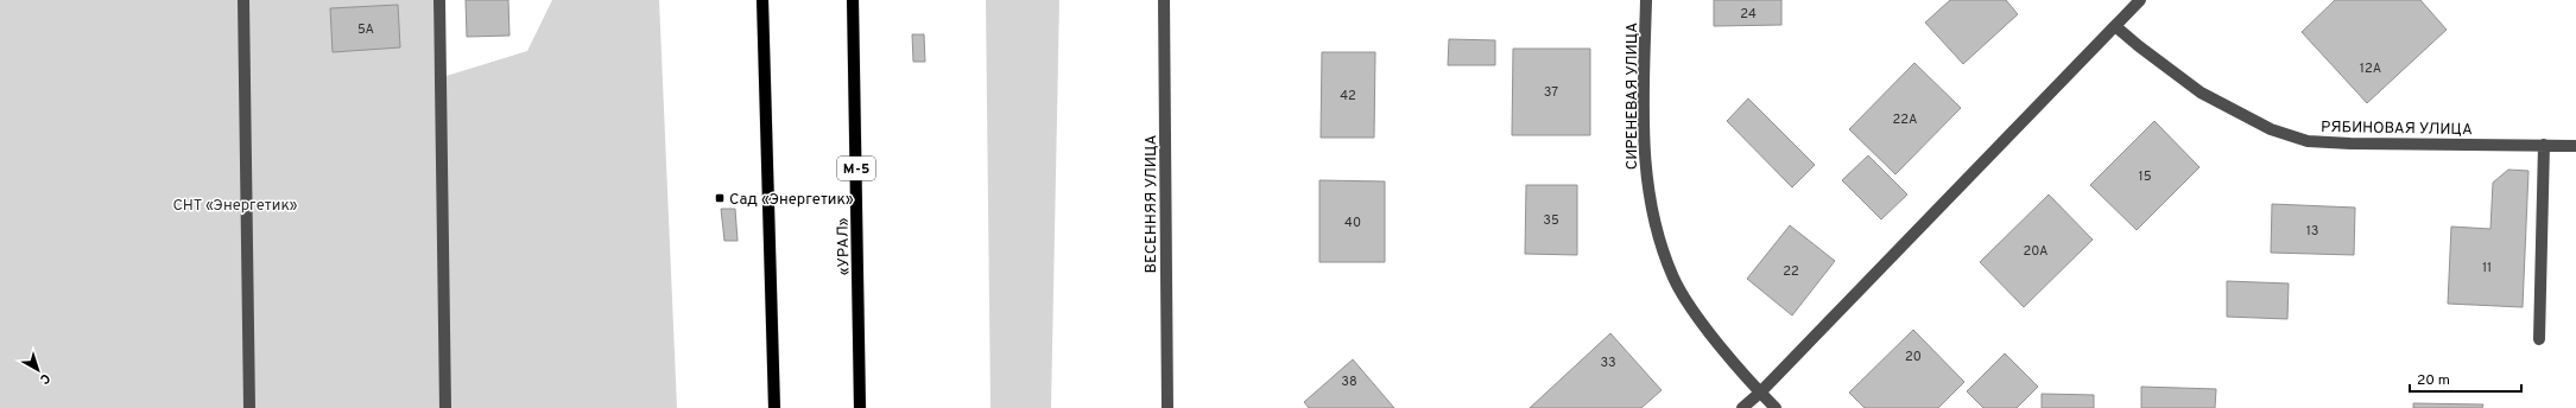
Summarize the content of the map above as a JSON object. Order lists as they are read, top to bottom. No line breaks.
{"streets":{"main road":["М-5","«УРАЛ»"],"street":["СИРЕНЕВАЯ УЛИЦА","РЯБИНОВАЯ УЛИЦА","ВЕСЕННЯЯ УЛИЦА"]},"parks":["СНТ «Энергетик»"],"places":{"transit":["Сад «Энергетик»"]},"house_numbers":["24","5А","12А","37","42","22А","15","35","40","13","20А","11","22","20","33","38"],"scale_bar":"20 m","north":"bottom right"}
